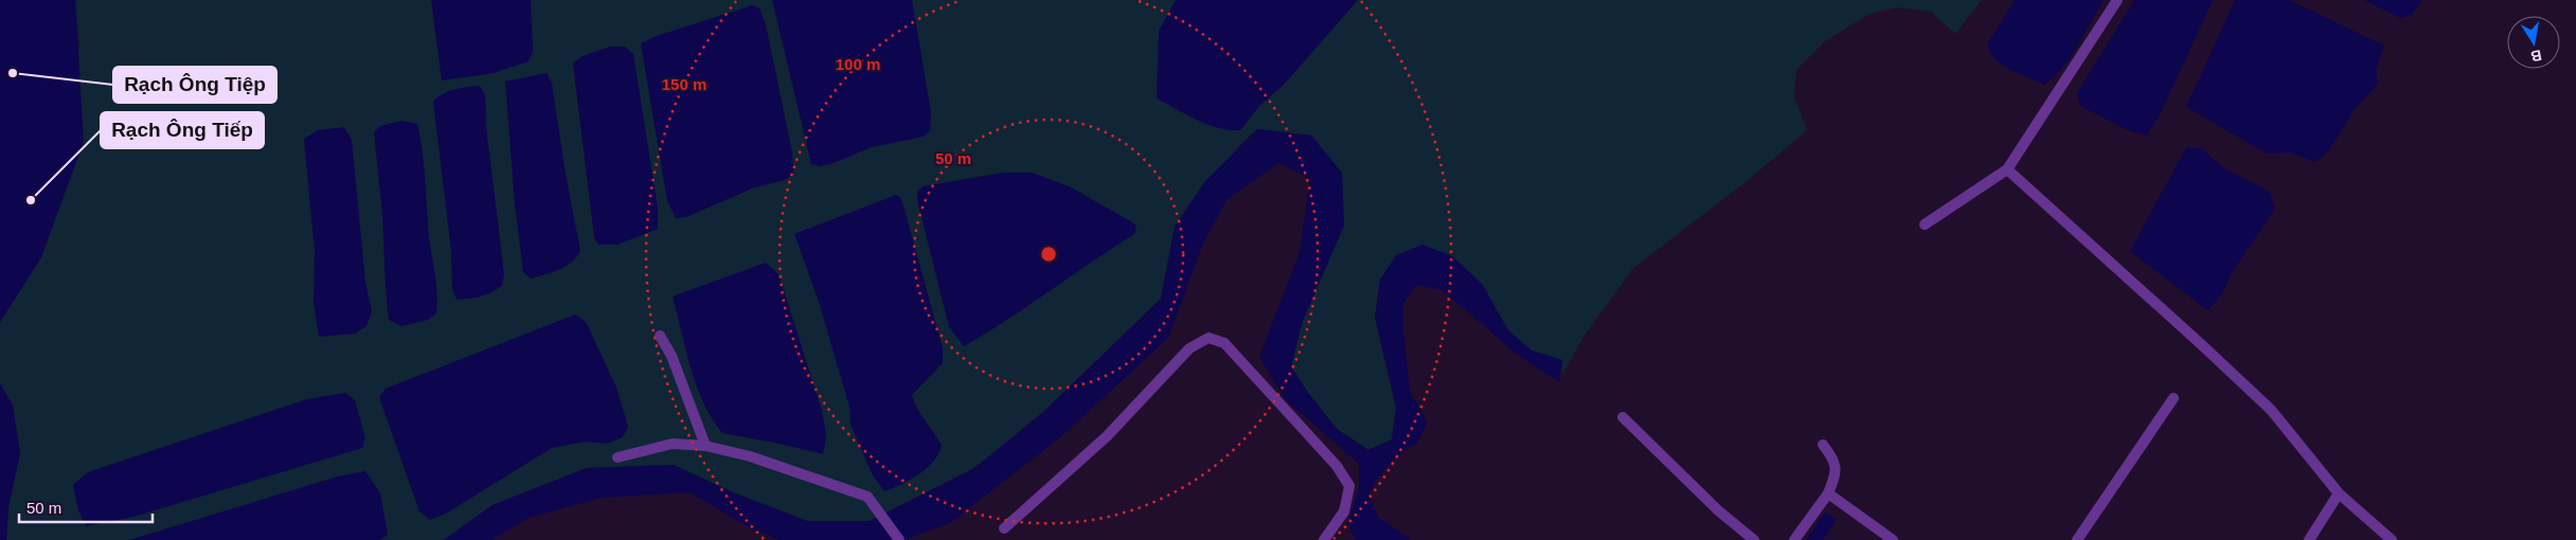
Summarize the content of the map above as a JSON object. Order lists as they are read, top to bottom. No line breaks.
{"places":["Rạch Ông Tiệp","Rạch Ông Tiếp"],"scale_bar":"50 m","north":"bottom","rings":["100 m","150 m","50 m"]}
